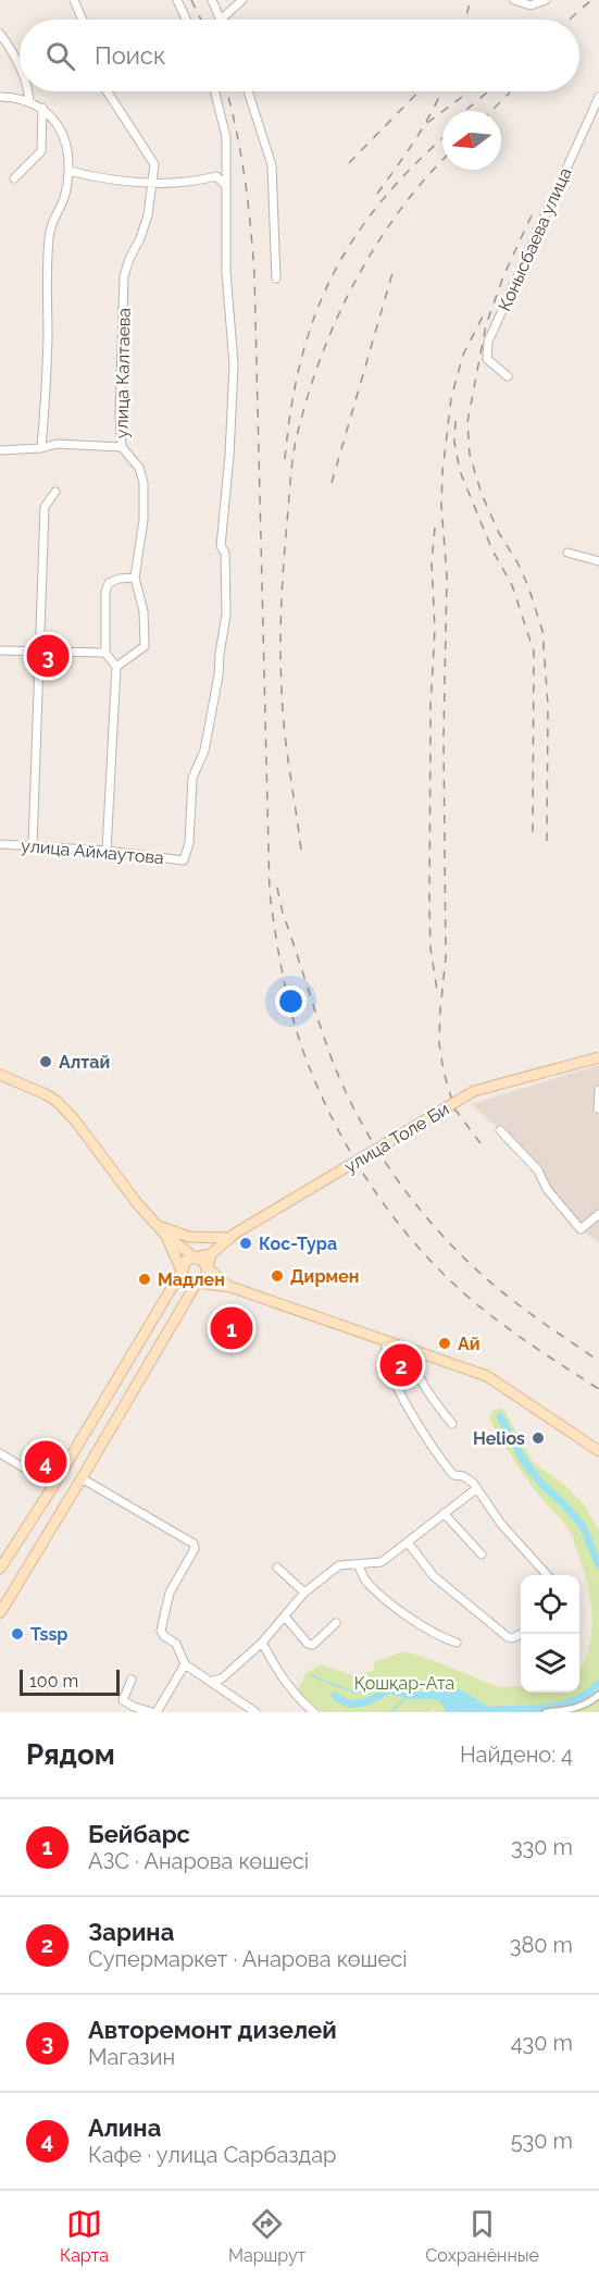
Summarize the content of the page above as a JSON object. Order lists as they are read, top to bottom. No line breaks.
{"streets":{"main road":["улица Толе Би"],"street":["Конысбаева улица","улица Калтаева","улица Аймаутова"]},"parks":["Қошқар-Ата"],"places":["Алтай","Кос-Тура","Дирмен","Мадлен","Ай","Helios","Tssp"],"scale_bar":"100 m","north":"left","page":{"search":"Поиск","pins":["3","1","2","4"],"scale":"100 m","heading":["Рядом","Найдено: 4"],"list":[{"mark":"1","name":"Бейбарс","note":"АЗС · Анарова көшесі","value":"330 m"},{"mark":"2","name":"Зарина","note":"Супермаркет · Анарова көшесі","value":"380 m"},{"mark":"3","name":"Авторемонт дизелей","note":"Магазин","value":"430 m"},{"mark":"4","name":"Алина","note":"Кафе · улица Сарбаздар","value":"530 m"}],"nav":["Карта","Маршрут","Сохранённые"]}}
